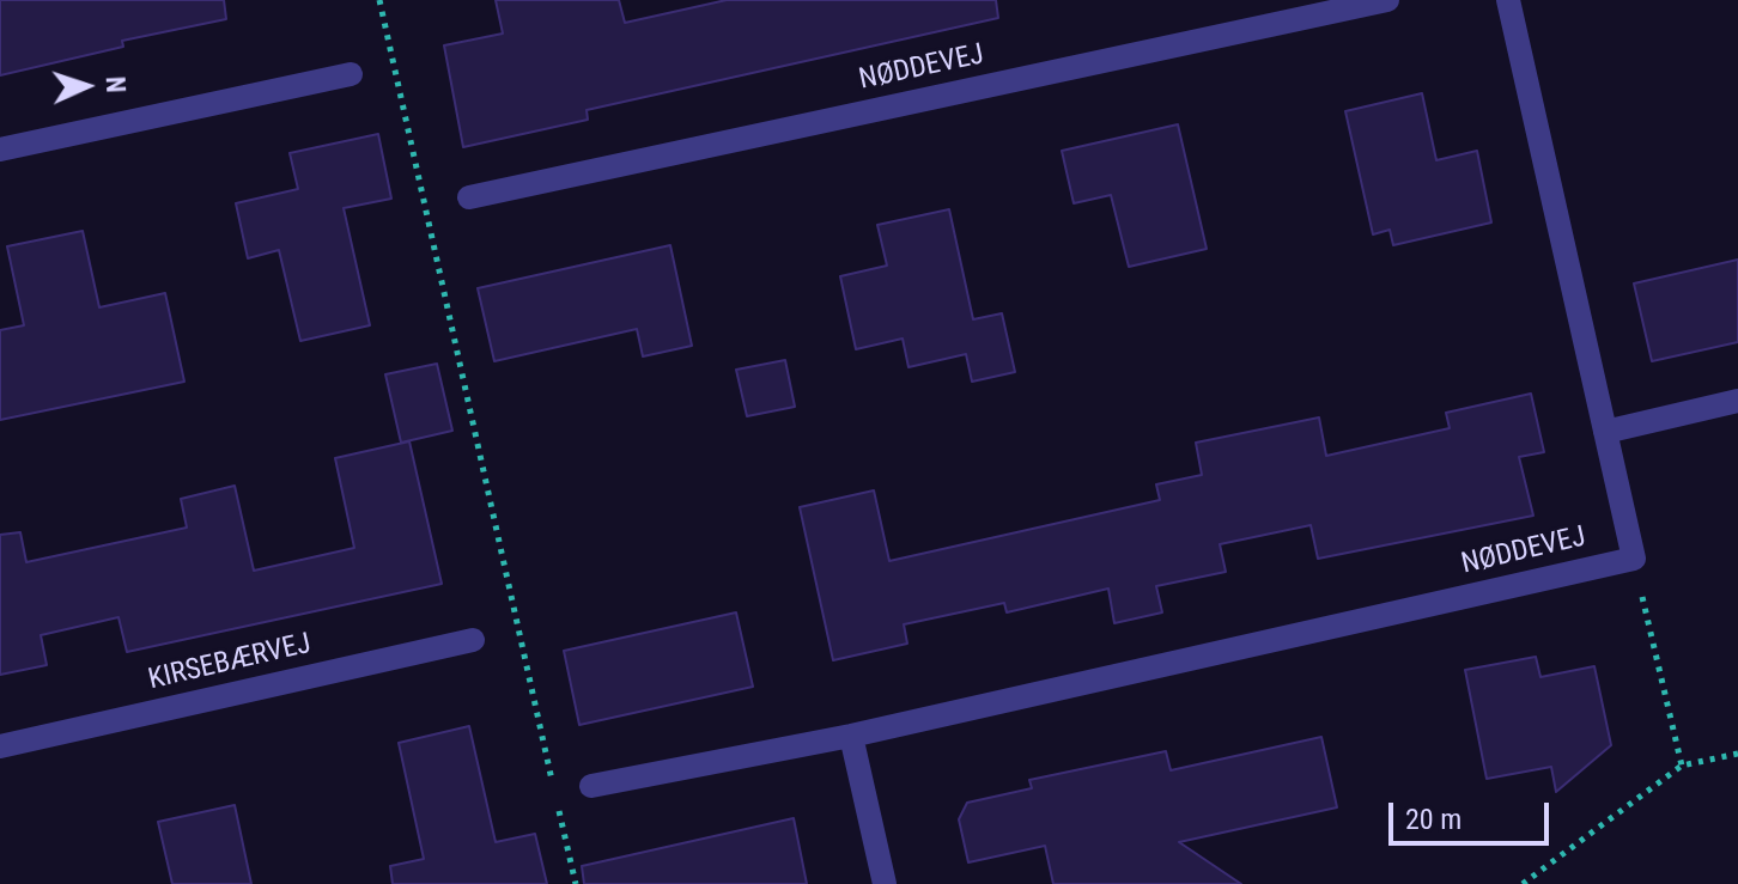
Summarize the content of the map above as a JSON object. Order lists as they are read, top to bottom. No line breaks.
{"streets":{"street":["NØDDEVEJ","KIRSEBÆRVEJ"]},"scale_bar":"20 m","north":"right"}
